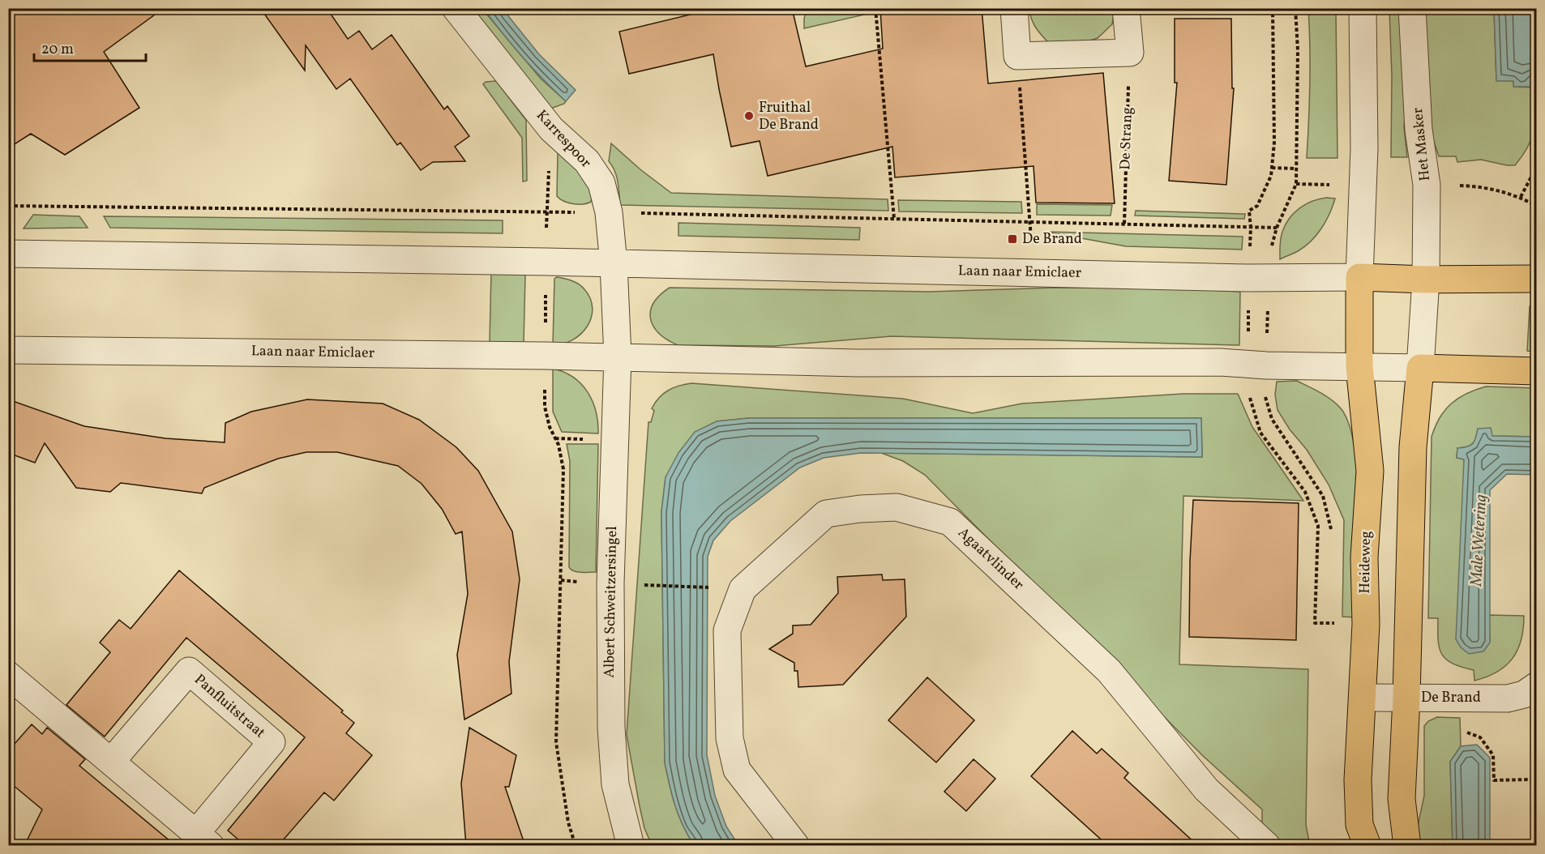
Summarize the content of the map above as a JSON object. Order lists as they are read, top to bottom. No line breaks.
{"streets":{"main road":["Laan naar Emiclaer","Heideweg"],"street":["Karrespoor","Het Masker","Agaatvlinder","Albert Schweitzersingel","De Brand","Panfluitstraat"],"path":["De Strang"]},"crossings":[["Karrespoor","Laan naar Emiclaer"],["Het Masker","Laan naar Emiclaer"],["Laan naar Emiclaer","Heideweg"],["Laan naar Emiclaer","Albert Schweitzersingel"],["Heideweg","De Brand"]],"water":["Male Wetering"],"places":{"other":["Fruithal De Brand"],"transit":["De Brand"]},"scale_bar":"20 m"}
